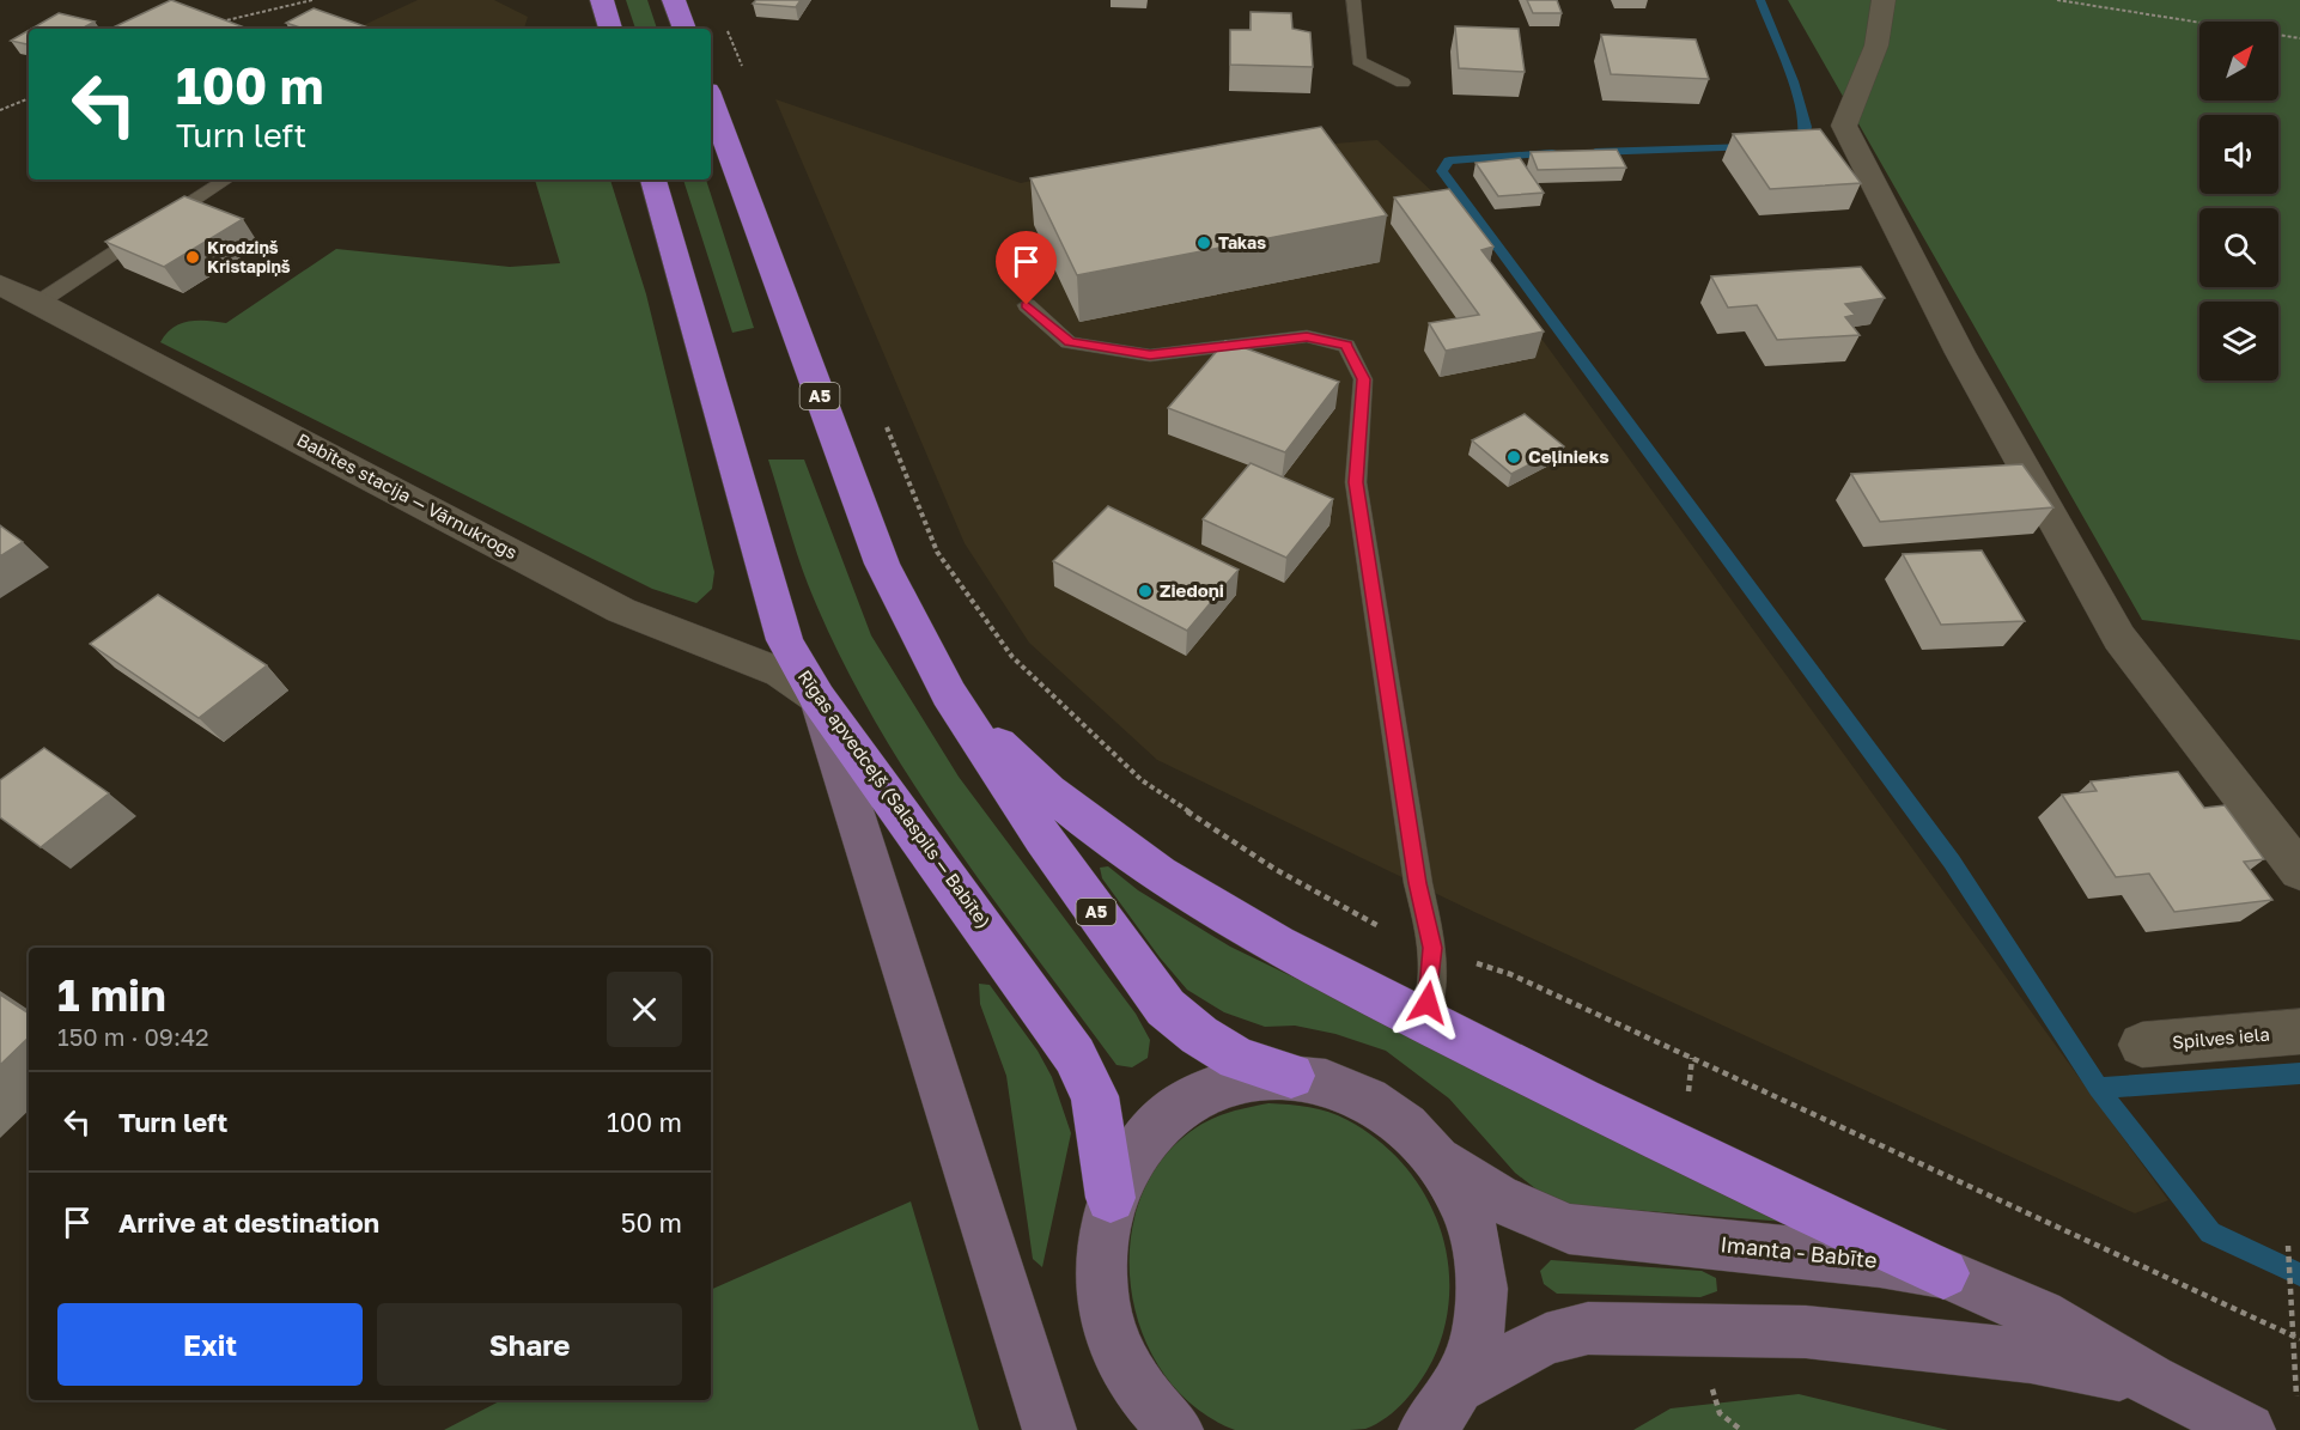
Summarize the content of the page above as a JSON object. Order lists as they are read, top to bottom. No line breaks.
{"streets":{"highway":["A5","Rīgas apvedceļš (Salaspils — Babīte)"],"main road":["Imanta - Babīte"],"street":["Babītes stacija — Vārnukrogs","Spilves iela"]},"crossings":[["Babītes stacija — Vārnukrogs","Rīgas apvedceļš (Salaspils — Babīte)"]],"places":["Takas","Krodziņš Kristapiņš","Ceļinieks","Ziedoņi"],"north":"top right","page":{"turn":["100 m","Turn left"],"heading":["1 min","150 m · 09:42"],"list":[{"name":"Turn left","value":"100 m"},{"name":"Arrive at destination","value":"50 m"}],"buttons":["Exit","Share"]}}
